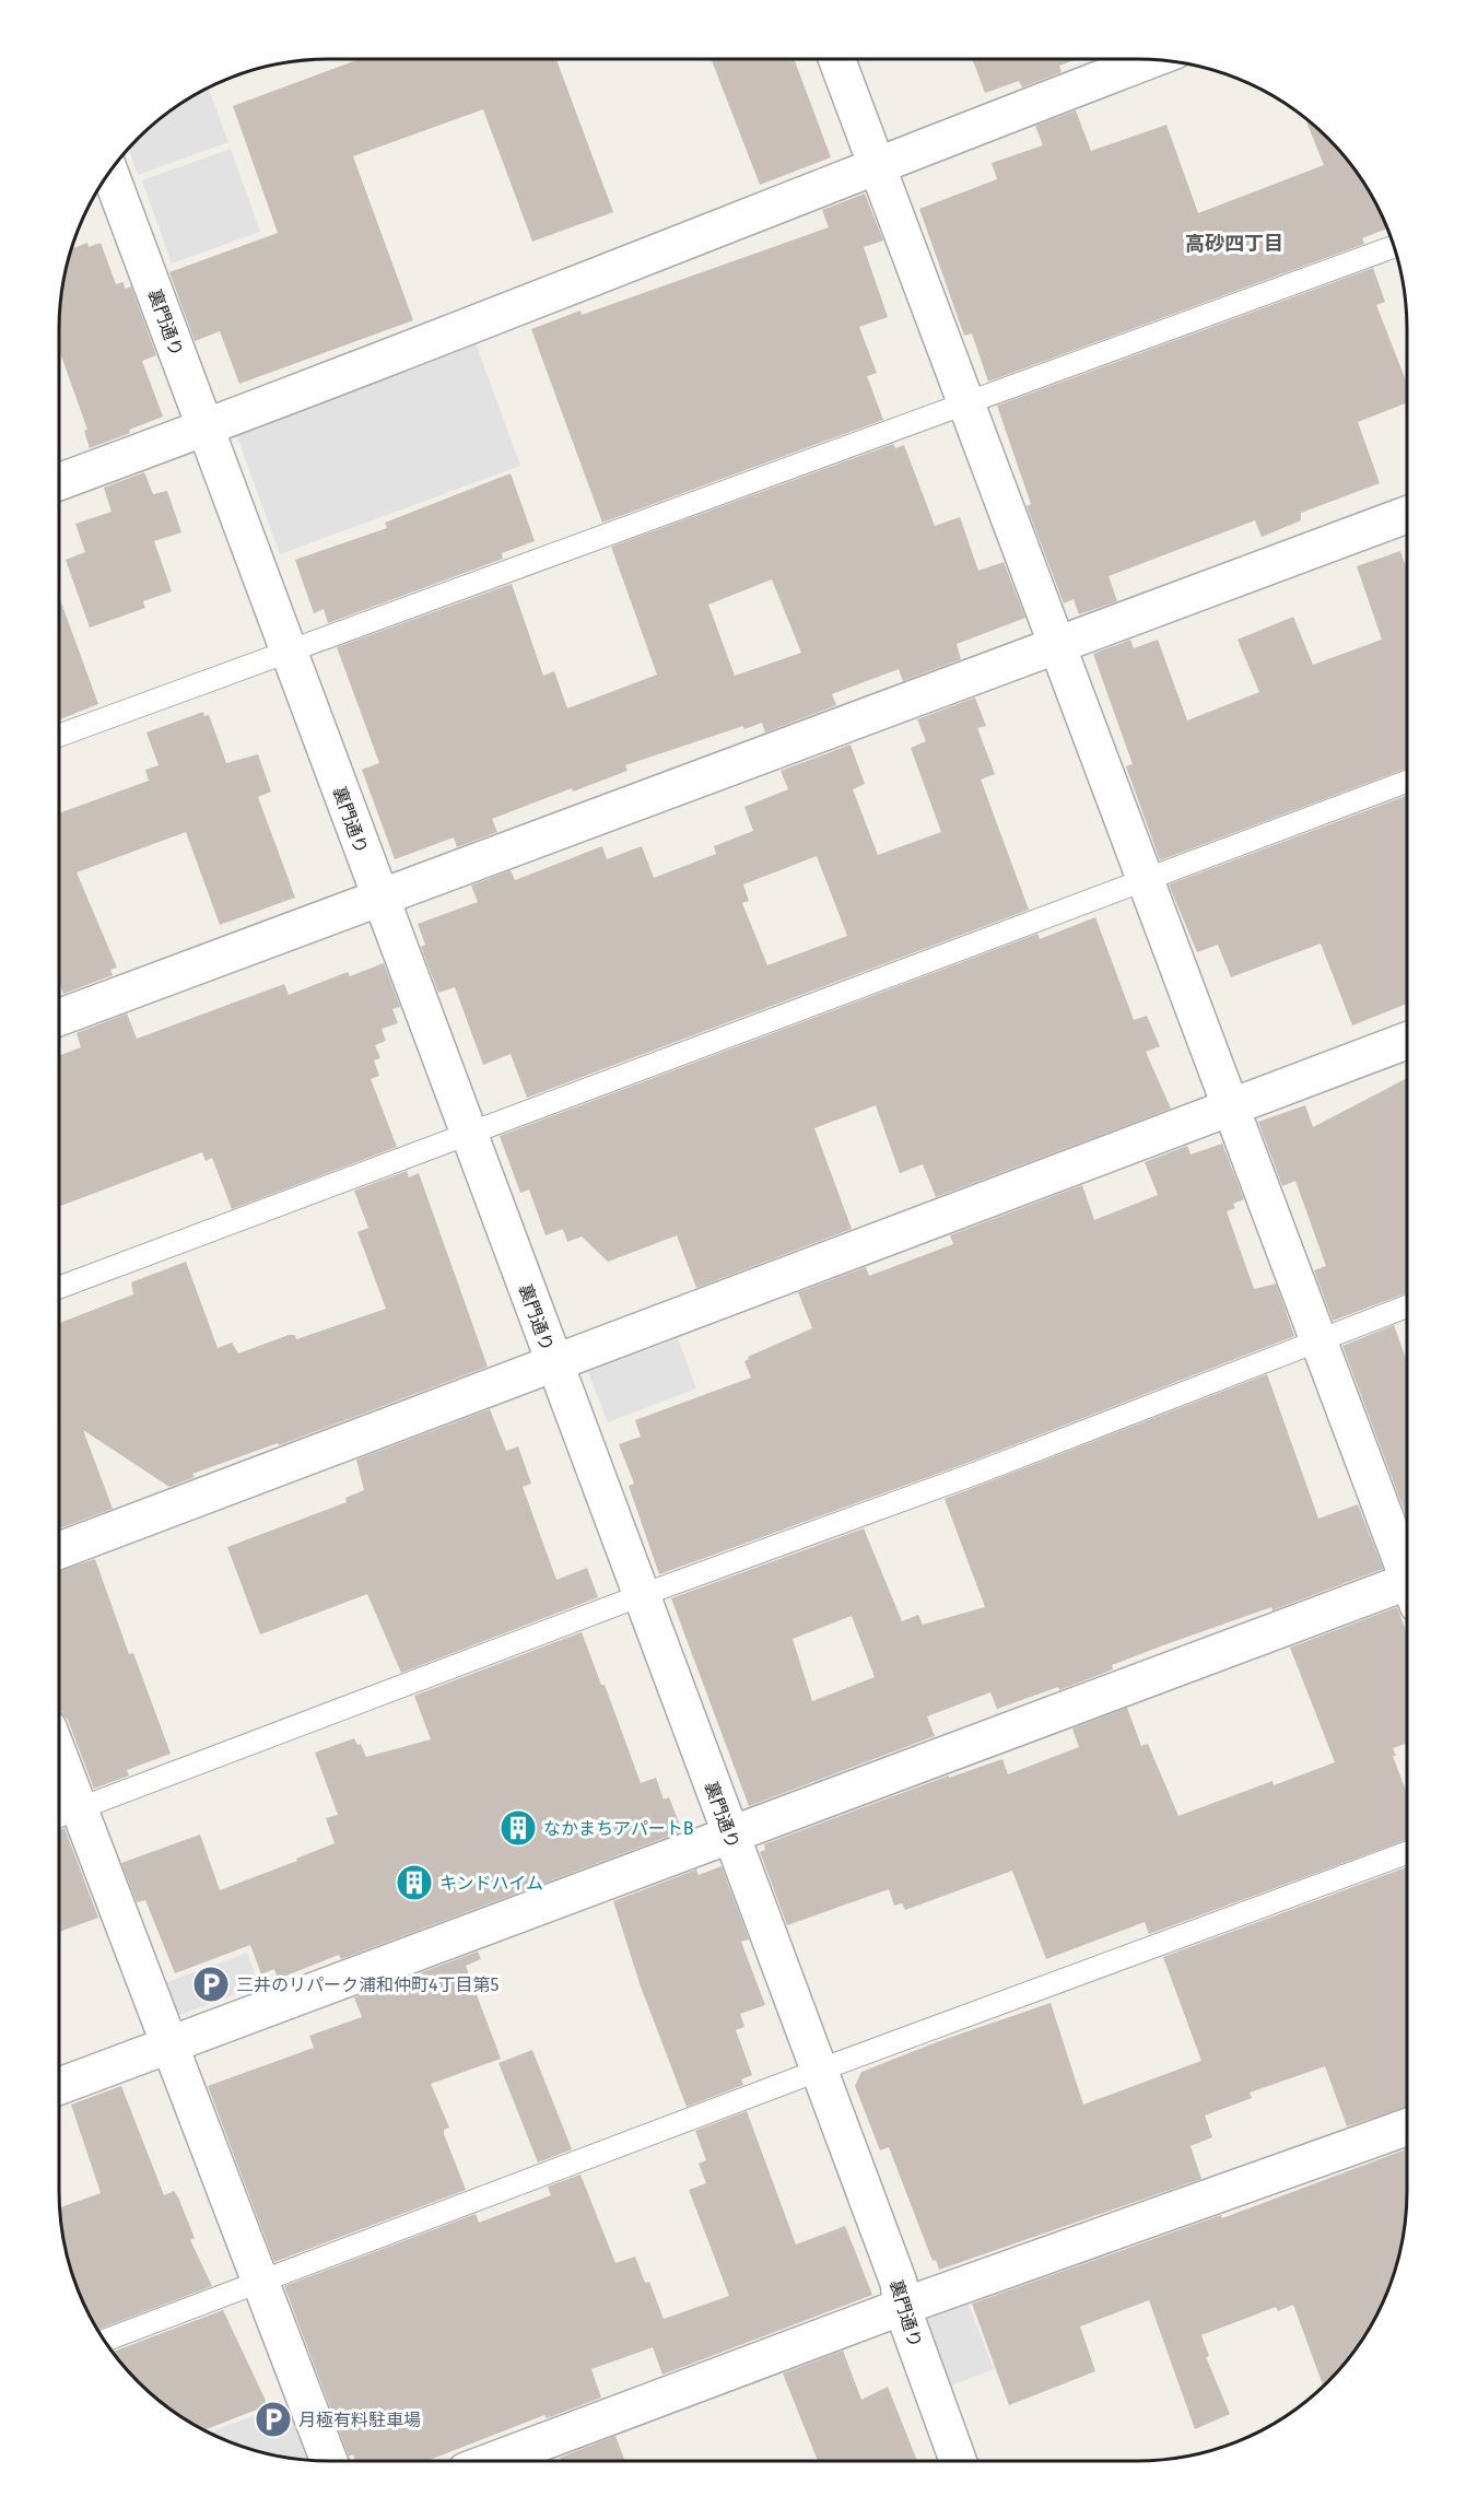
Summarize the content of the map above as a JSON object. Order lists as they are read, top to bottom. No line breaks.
{"streets":{"street":["裏門通り"]},"districts":["高砂四丁目"],"places":{"building":["なかまちアパートB","キンドハイム"],"parking":["三井のリパーク浦和仲町4丁目第5","月極有料駐車場"]}}
